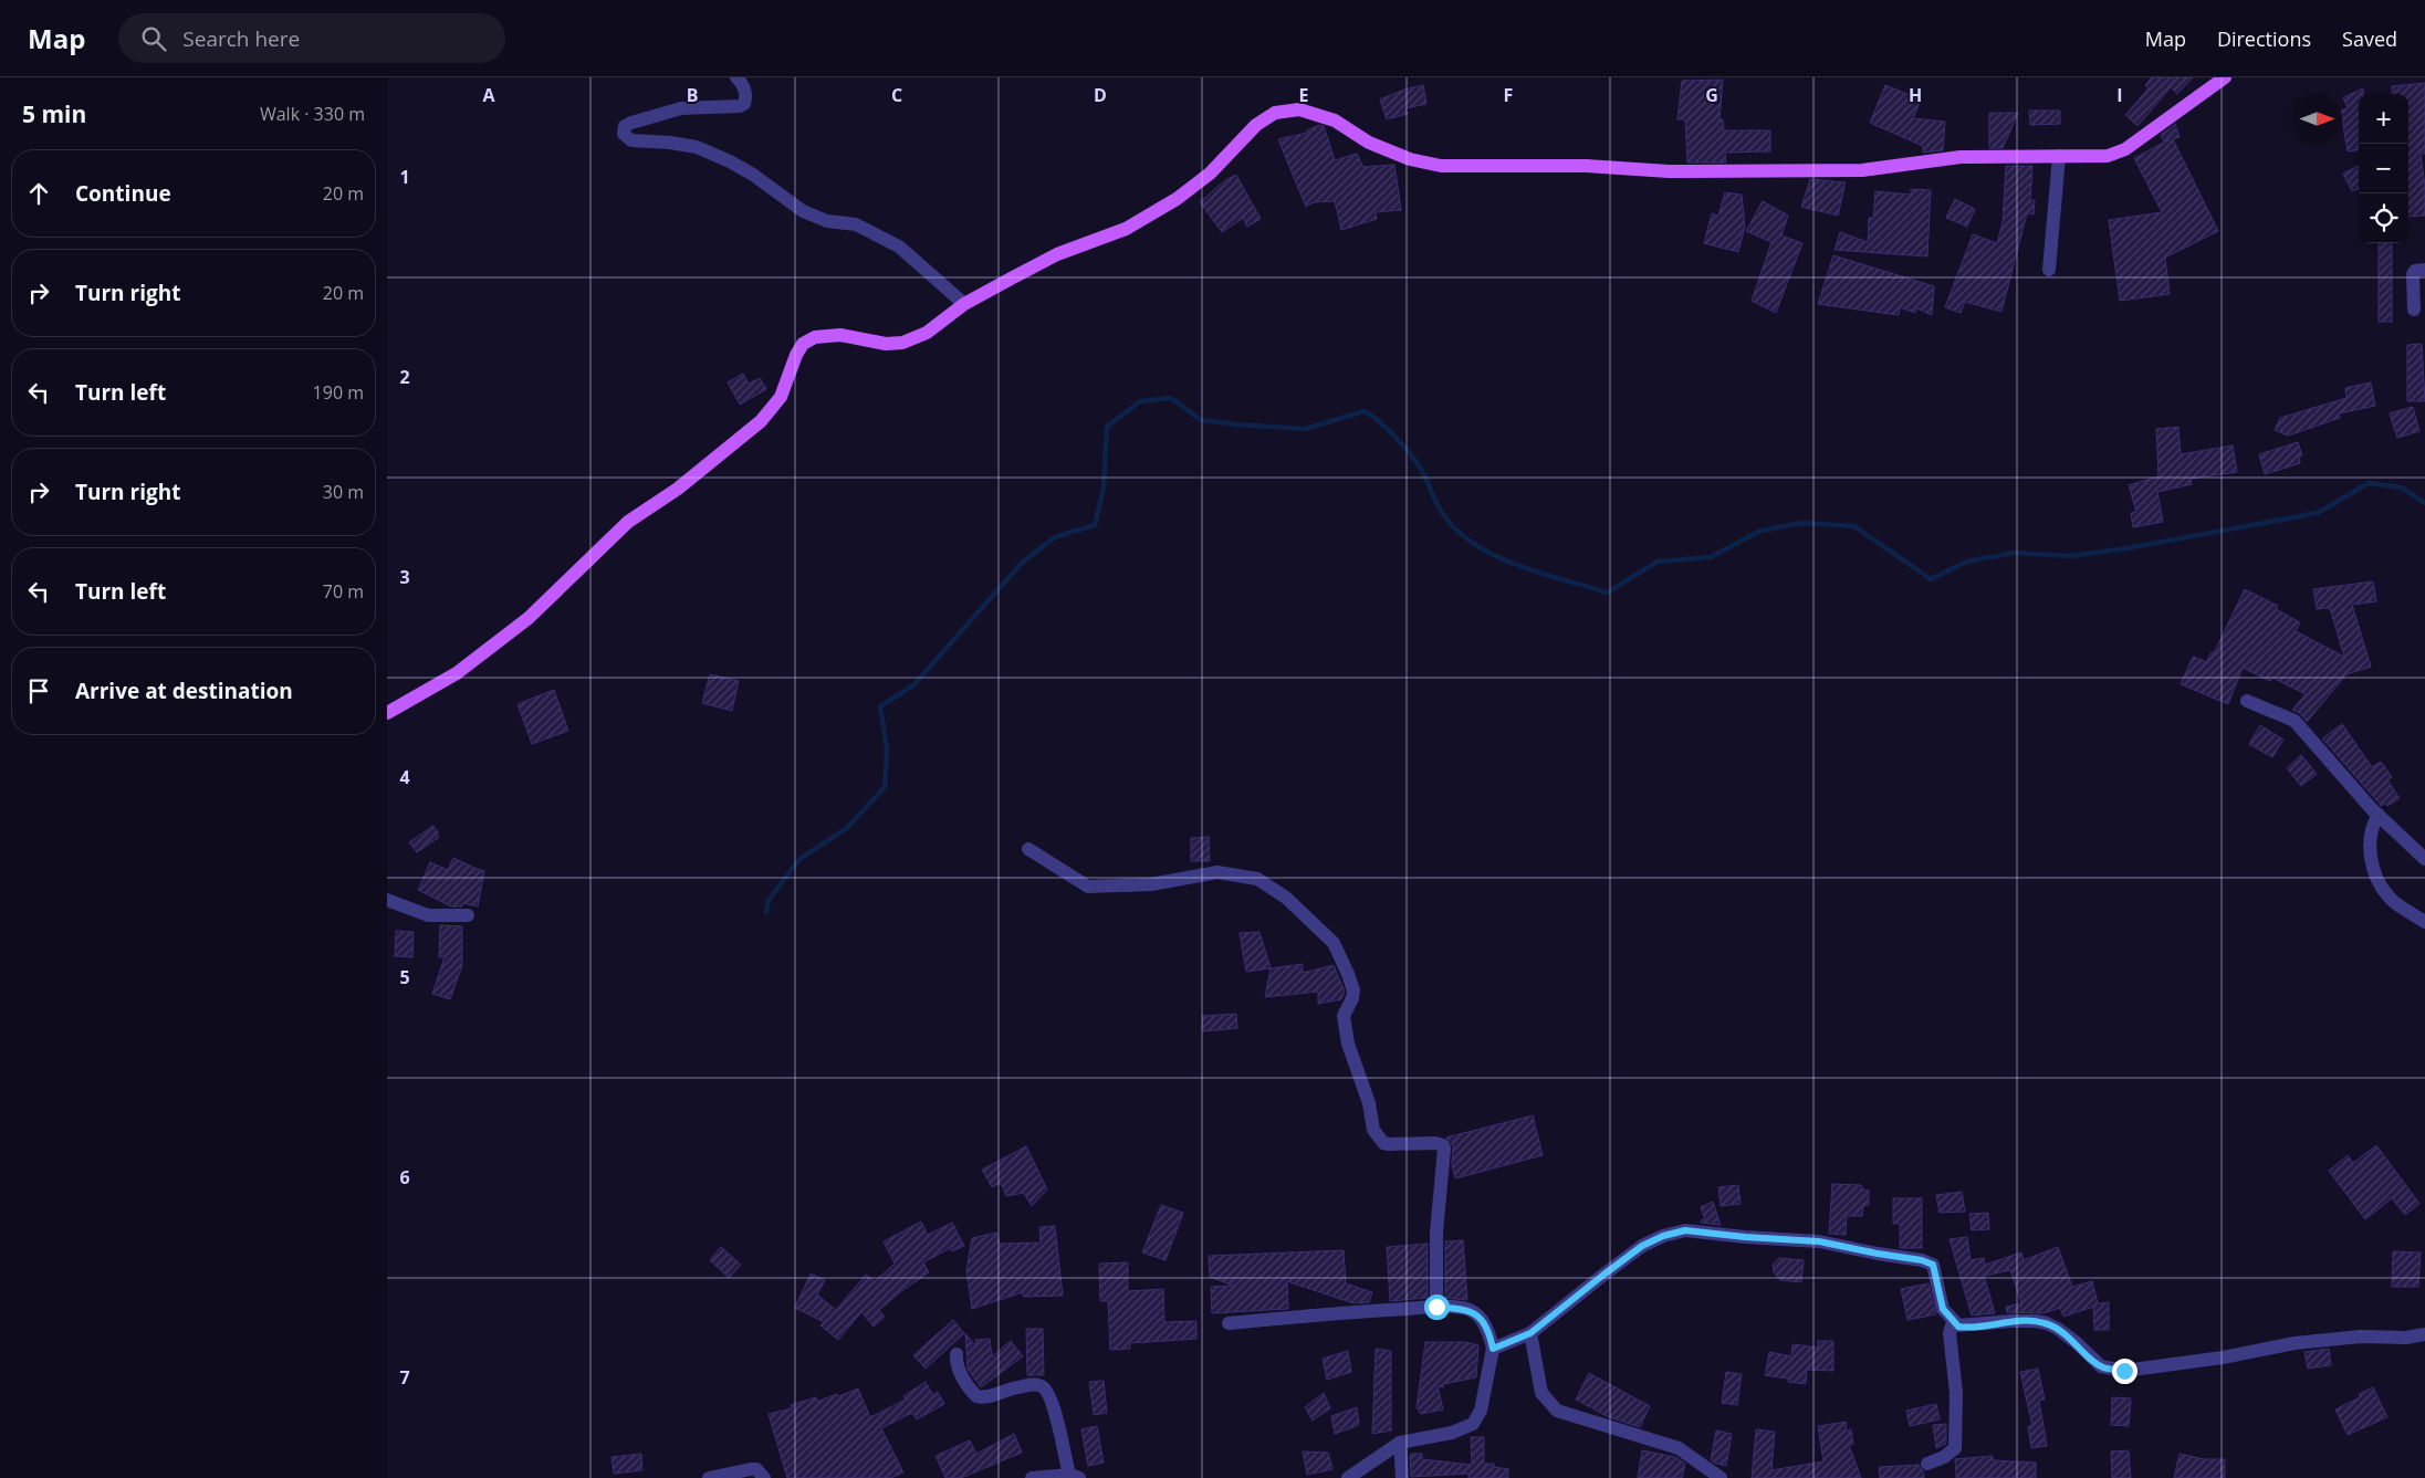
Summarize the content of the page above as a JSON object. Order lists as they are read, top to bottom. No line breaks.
{"north":"right","page":{"header":"Map","search":"Search here","nav":["Map","Directions","Saved"],"heading":["5 min","Walk · 330 m"],"map_buttons":["+","−"],"list":[["Continue","20 m"],["Turn right","20 m"],["Turn left","190 m"],["Turn right","30 m"],["Turn left","70 m"],"Arrive at destination"]},"grid":{"columns":["A","B","C","D","E","F","G","H","I"],"rows":["1","2","3","4","5","6","7"]}}
